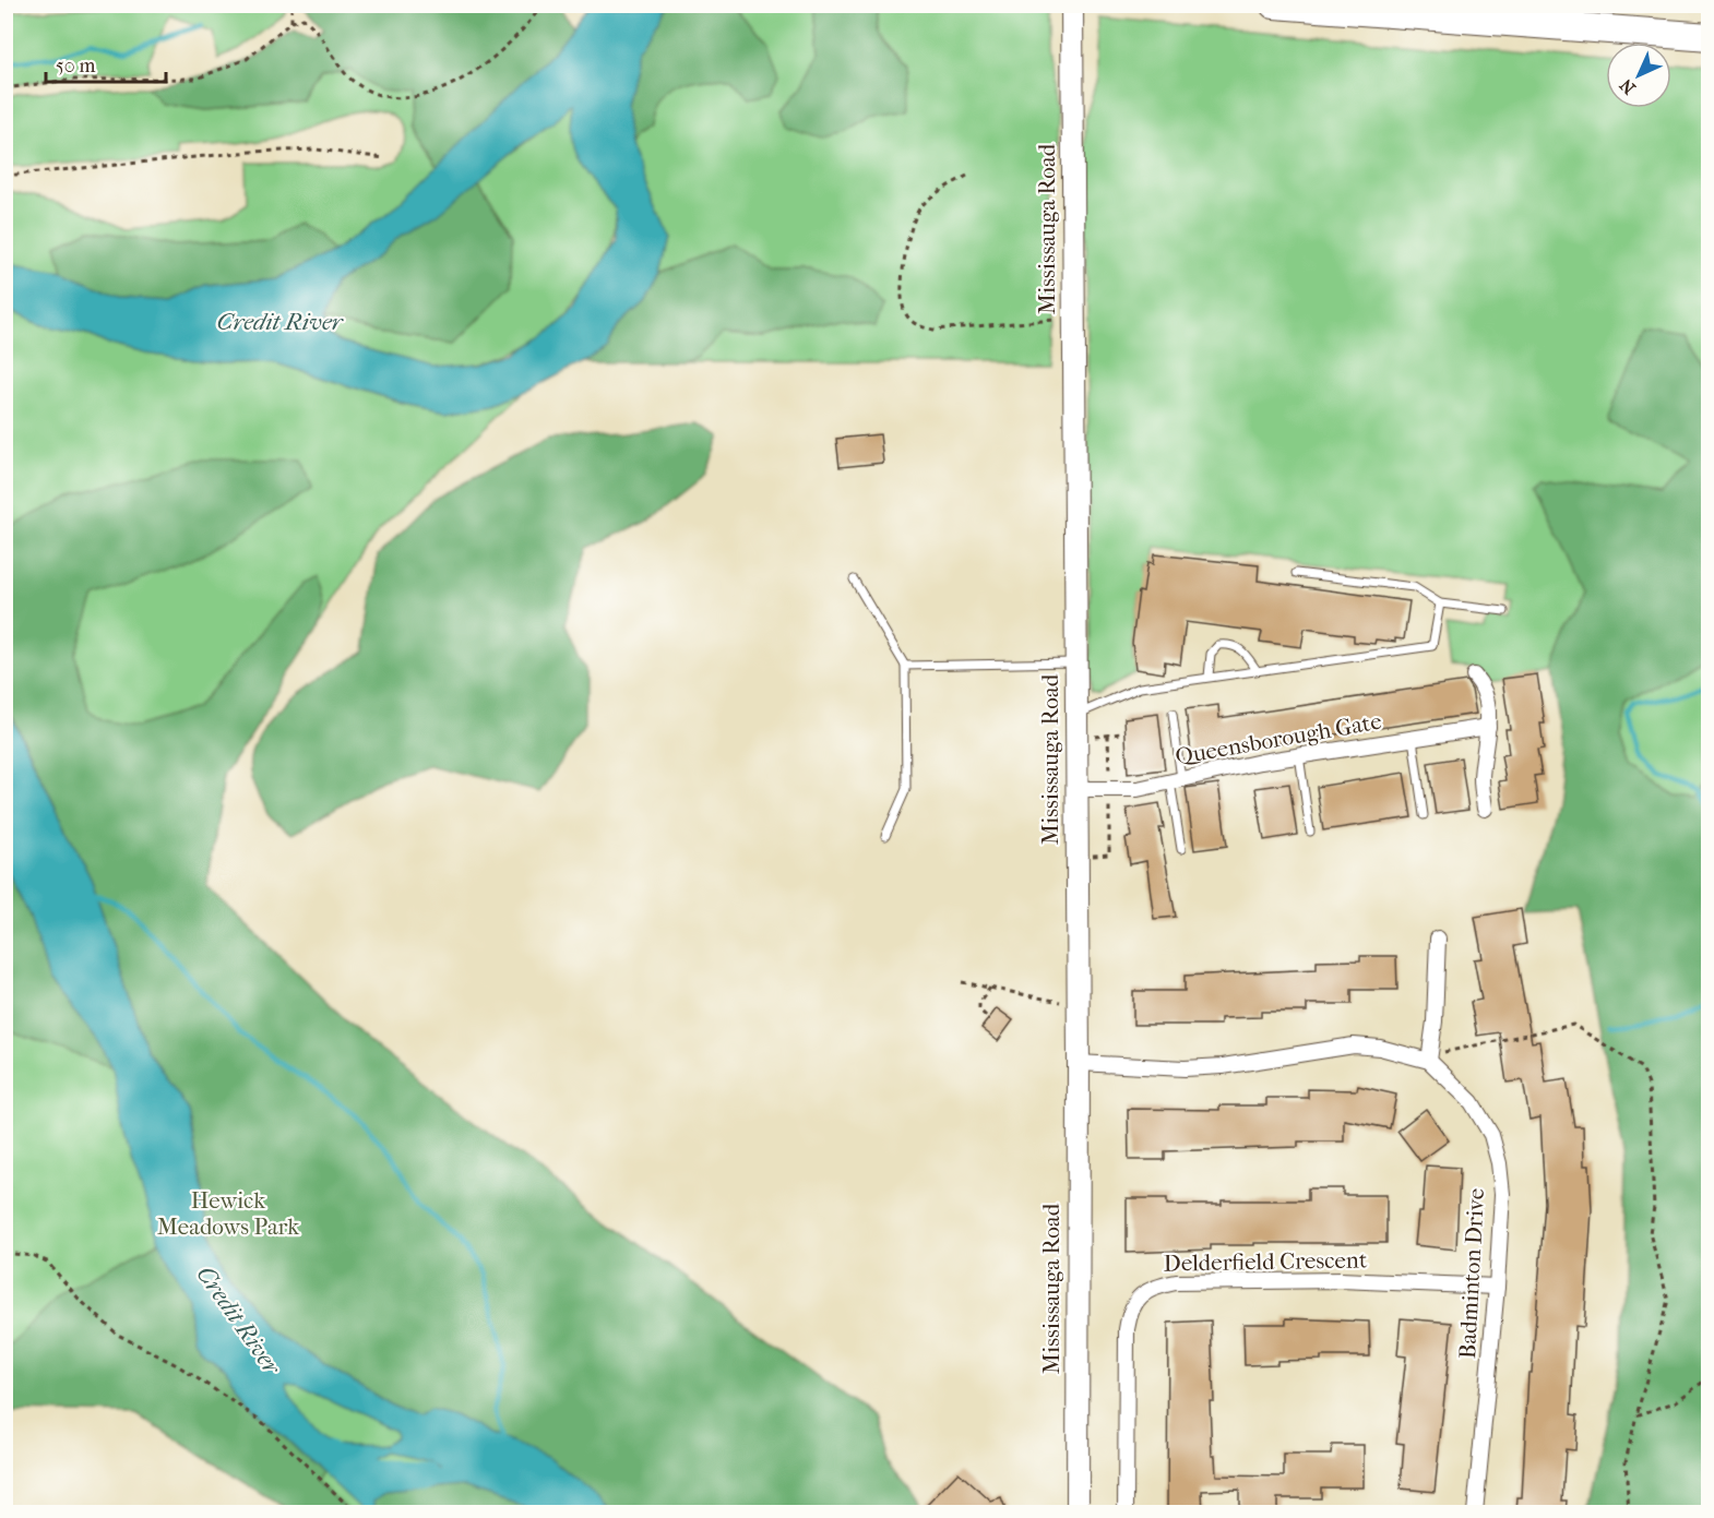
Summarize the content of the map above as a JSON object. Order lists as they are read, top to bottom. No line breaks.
{"streets":{"main road":["Mississauga Road"],"street":["Queensborough Gate","Delderfield Crescent","Badminton Drive"]},"crossings":[["Mississauga Road","Queensborough Gate"],["Mississauga Road","Badminton Drive"],["Delderfield Crescent","Badminton Drive"]],"water":["Credit River"],"parks":["Hewick Meadows Park"],"scale_bar":"50 m","north":"bottom left"}
